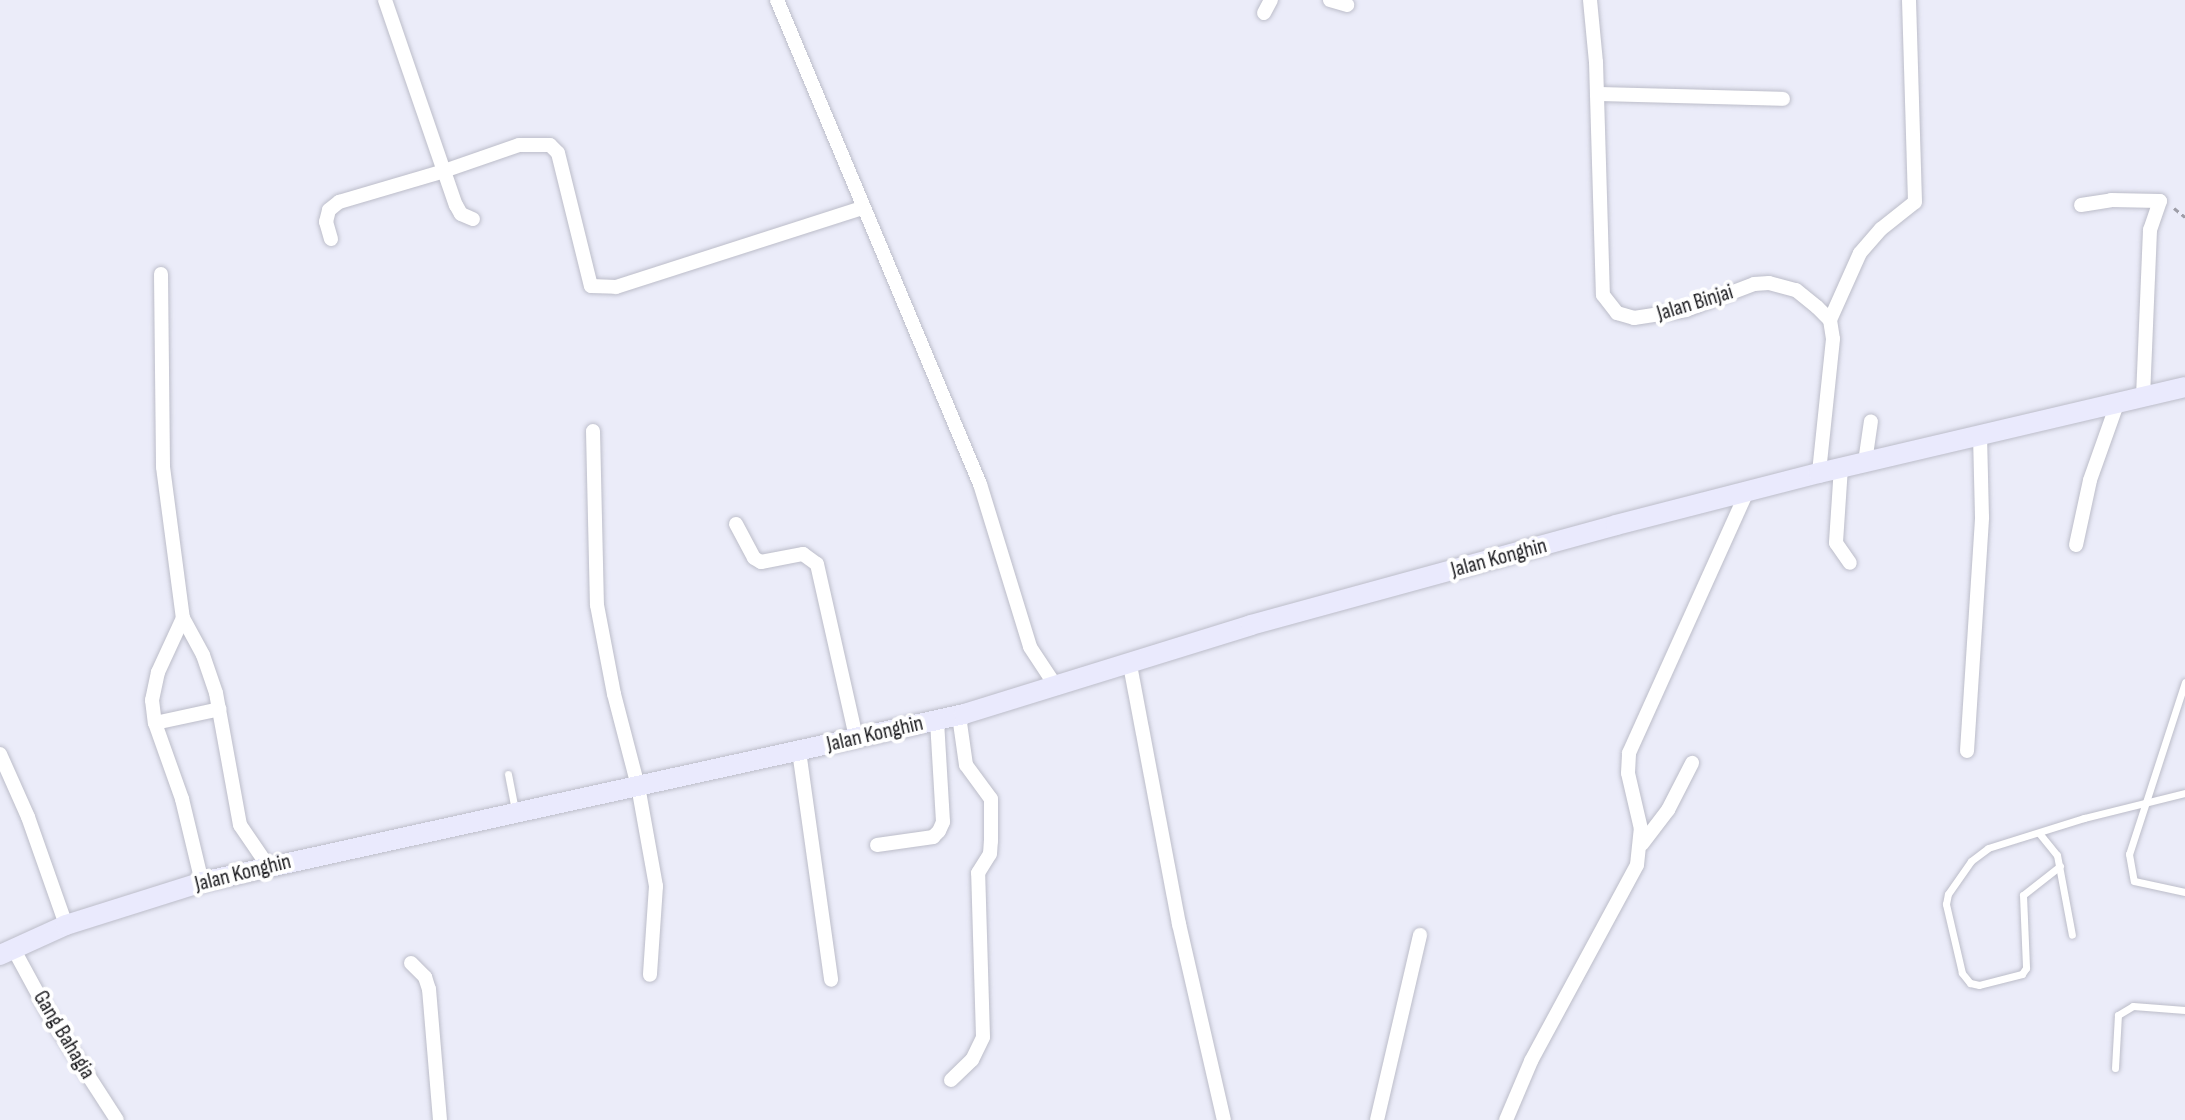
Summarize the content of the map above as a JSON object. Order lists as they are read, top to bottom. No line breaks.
{"streets":{"street":["Jalan Binjai","Jalan Konghin","Gang Bahagia"]},"crossings":[["Jalan Konghin","Gang Bahagia"]]}
